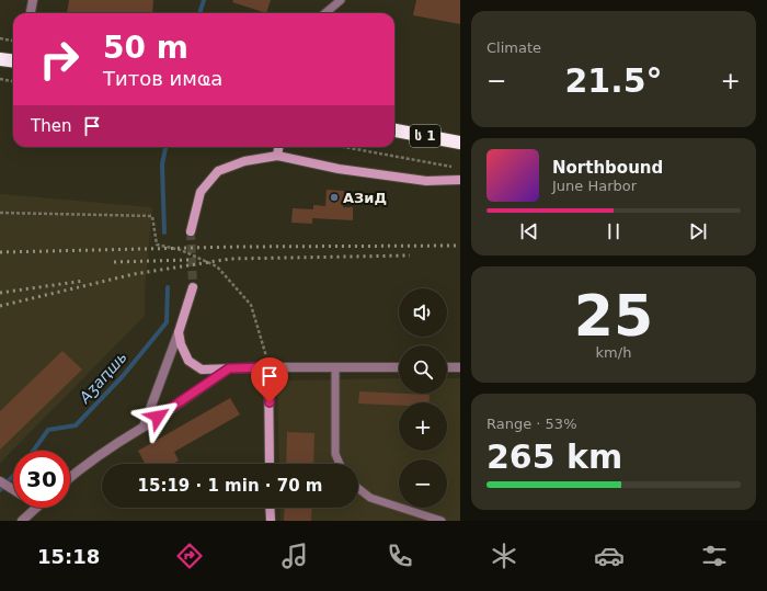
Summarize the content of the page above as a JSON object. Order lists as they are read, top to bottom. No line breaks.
{"streets":{"highway":["ს 1"]},"water":["Аӡаԥшь"],"places":["АЗиД"],"page":{"tile":["Climate",["25","km/h"],["Range · 53%","265 km"]],"turn":["50 m","Титов имҩа"],"heat":["−","21.5°","+"],"then":"Then","song":["Northbound","June Harbor"],"map_buttons":["+","−"],"limit":"30","trip":"15:19 · 1 min · 70 m","tabs":"15:18"}}
